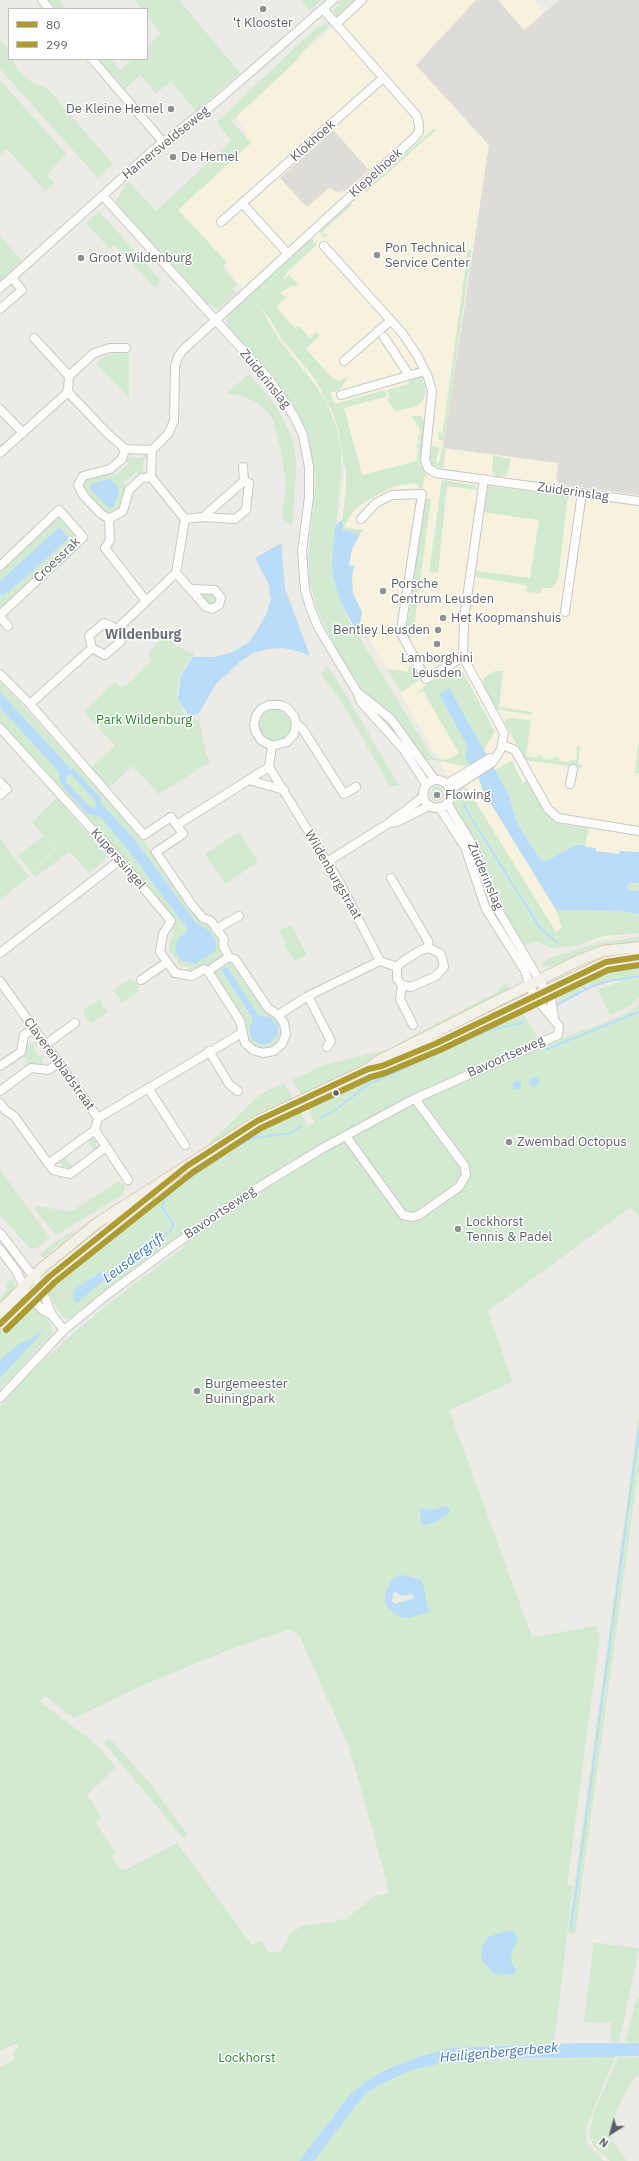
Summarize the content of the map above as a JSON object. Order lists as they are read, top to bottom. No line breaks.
{"streets":{"street":["Klokhoek","Hamersveldseweg","Klepelhoek","Zuiderinslag","Croessrak","Kuperssingel","Wildenburgstraat","Bavoortseweg","Claverenbladstraat"]},"crossings":[["Klokhoek","Klepelhoek"],["Hamersveldseweg","Klepelhoek"],["Hamersveldseweg","Zuiderinslag"],["Klepelhoek","Zuiderinslag"],["Zuiderinslag","Bavoortseweg"]],"districts":["Wildenburg"],"water":["Leusdergrift","Heiligenbergerbeek"],"parks":["Park Wildenburg","Lockhorst"],"places":["'t Klooster","De Kleine Hemel","De Hemel","Pon Technical Service Center","Groot Wildenburg","Porsche Centrum Leusden","Het Koopmanshuis","Bentley Leusden","Lamborghini Leusden","Flowing","Zwembad Octopus","Lockhorst Tennis & Padel","Burgemeester Buiningpark"],"lines":["transit line 80","transit line 299"],"legend":["80","299"],"north":"bottom left"}
